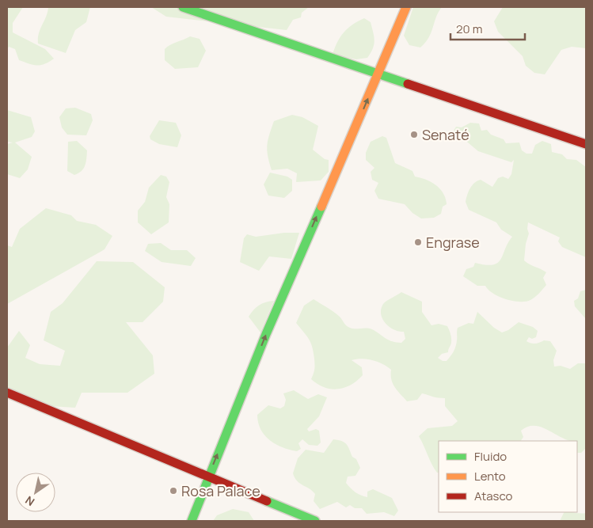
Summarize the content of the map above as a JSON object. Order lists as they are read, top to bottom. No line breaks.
{"places":["Senaté","Engrase","Rosa Palace"],"legend":["Fluido","Lento","Atasco"],"scale_bar":"20 m","north":"bottom left"}
